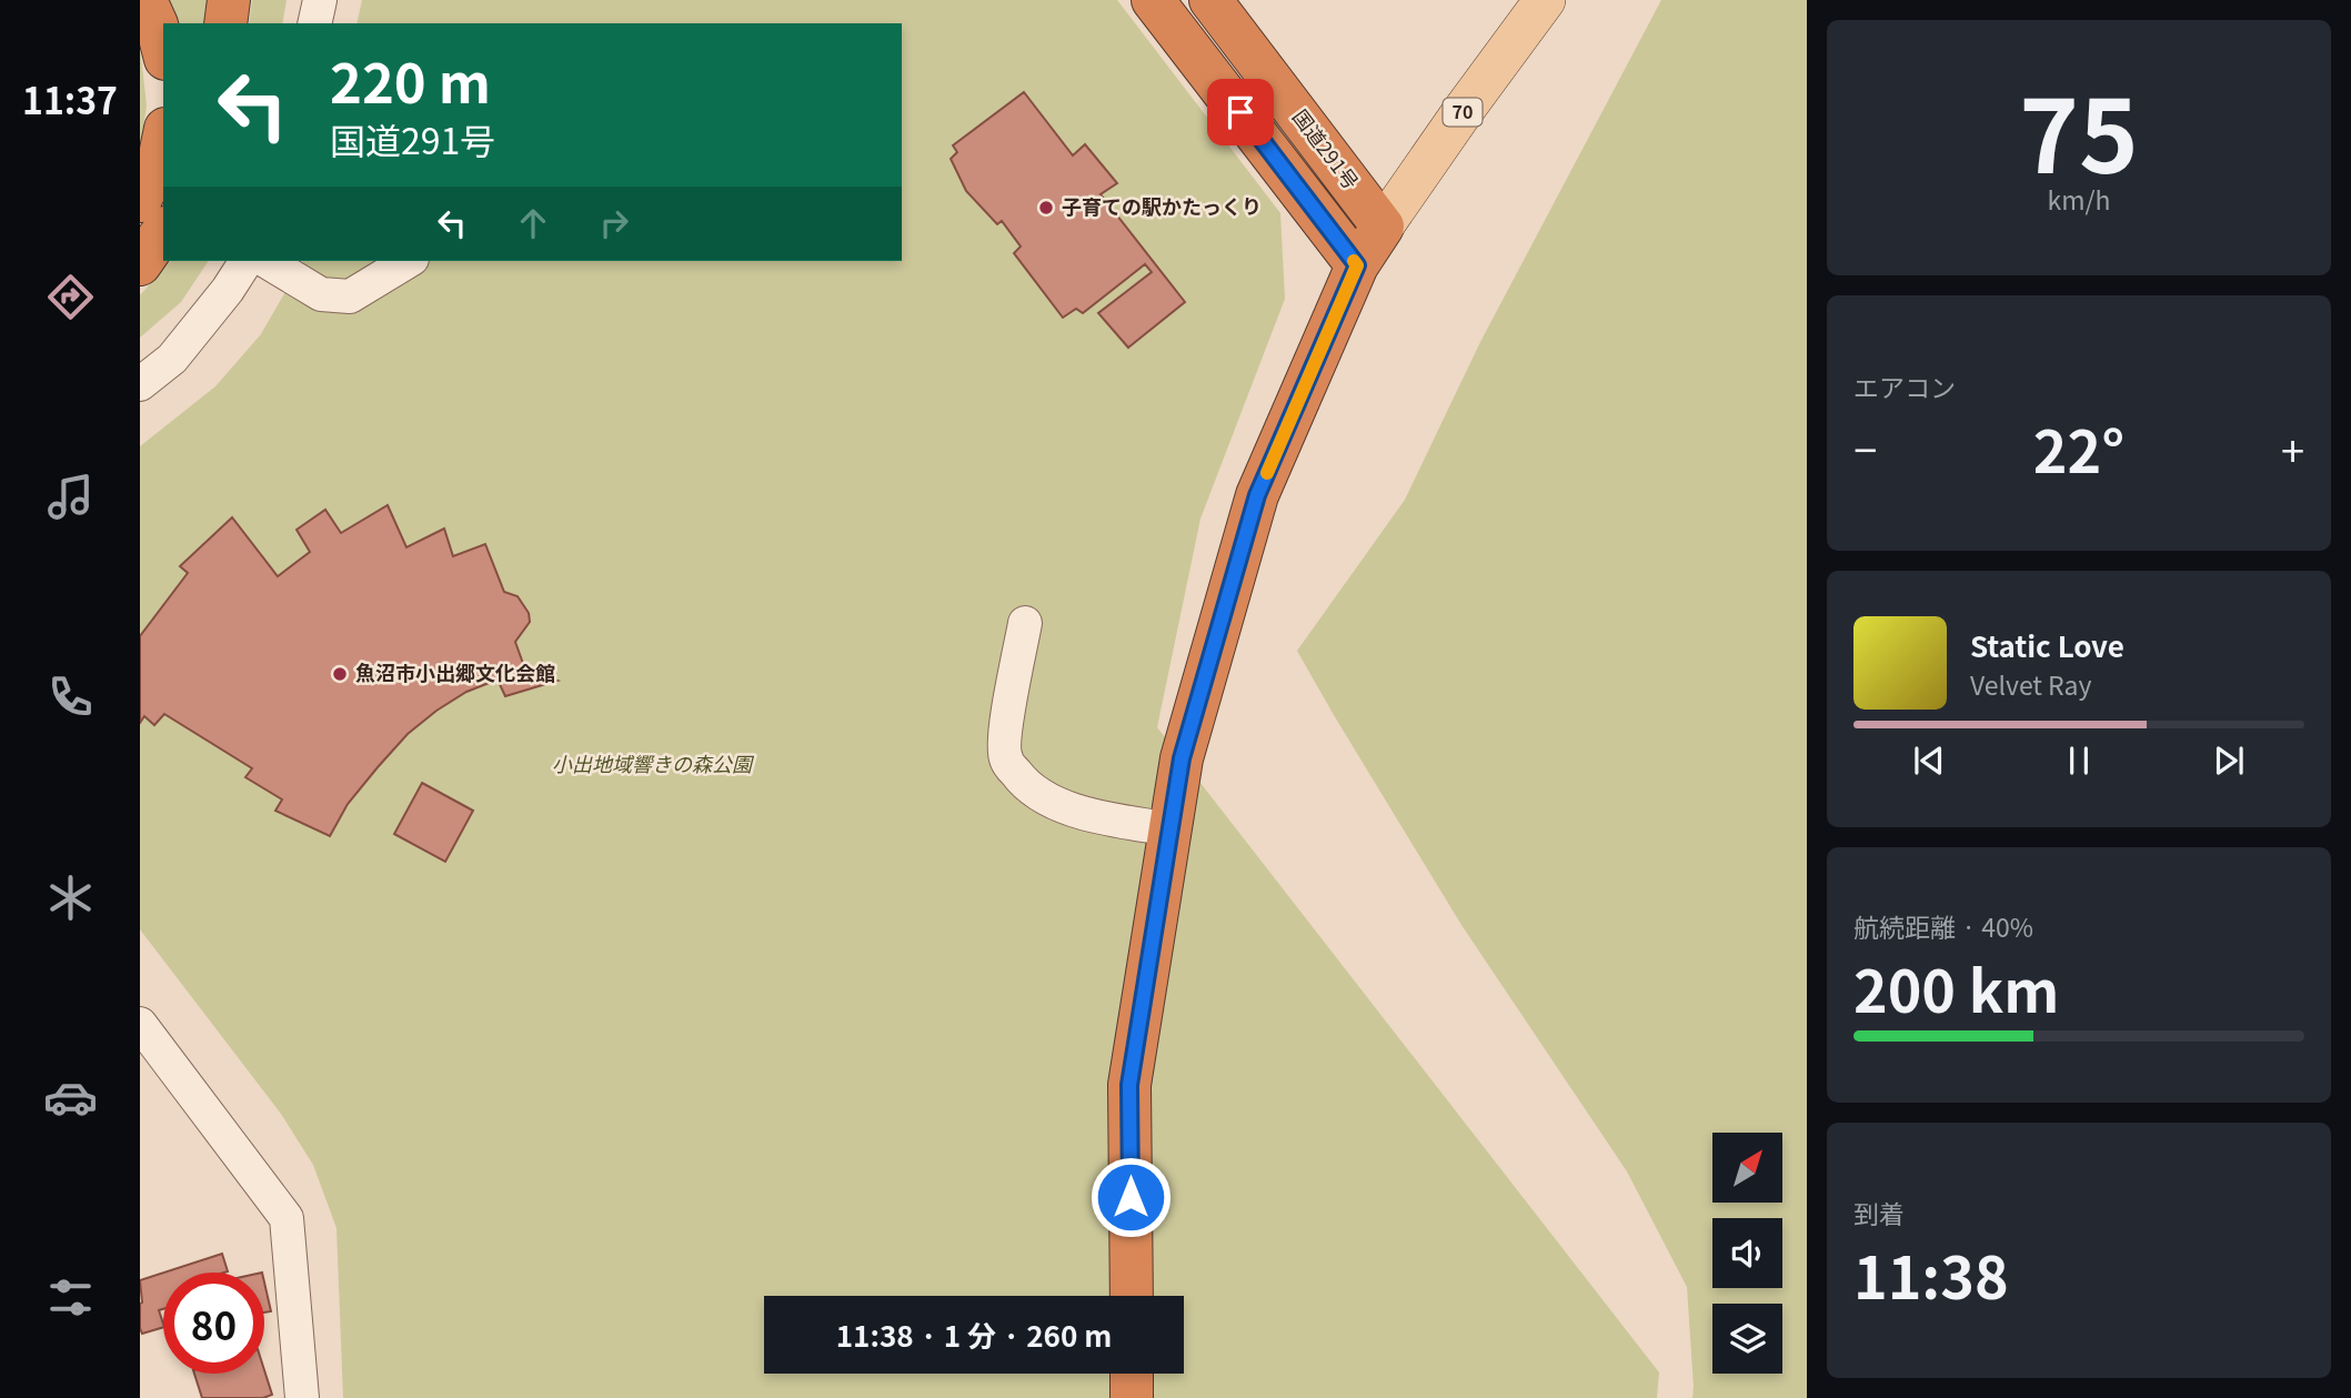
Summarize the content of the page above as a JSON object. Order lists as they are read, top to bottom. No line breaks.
{"streets":{"highway":["国道291号"],"main road":["70"]},"crossings":[["70","国道291号"]],"parks":["小出地域響きの森公園"],"places":["子育ての駅かたっくり","魚沼市小出郷文化会館"],"north":"top right","page":{"tabs":"11:37","tile":[["75","km/h"],"エアコン",["航続距離 · 40%","200 km"],["到着","11:38"]],"turn":["220 m","国道291号"],"heat":["−","22°","+"],"song":["Static Love","Velvet Ray"],"limit":"80","trip":"11:38 · 1 分 · 260 m"}}
